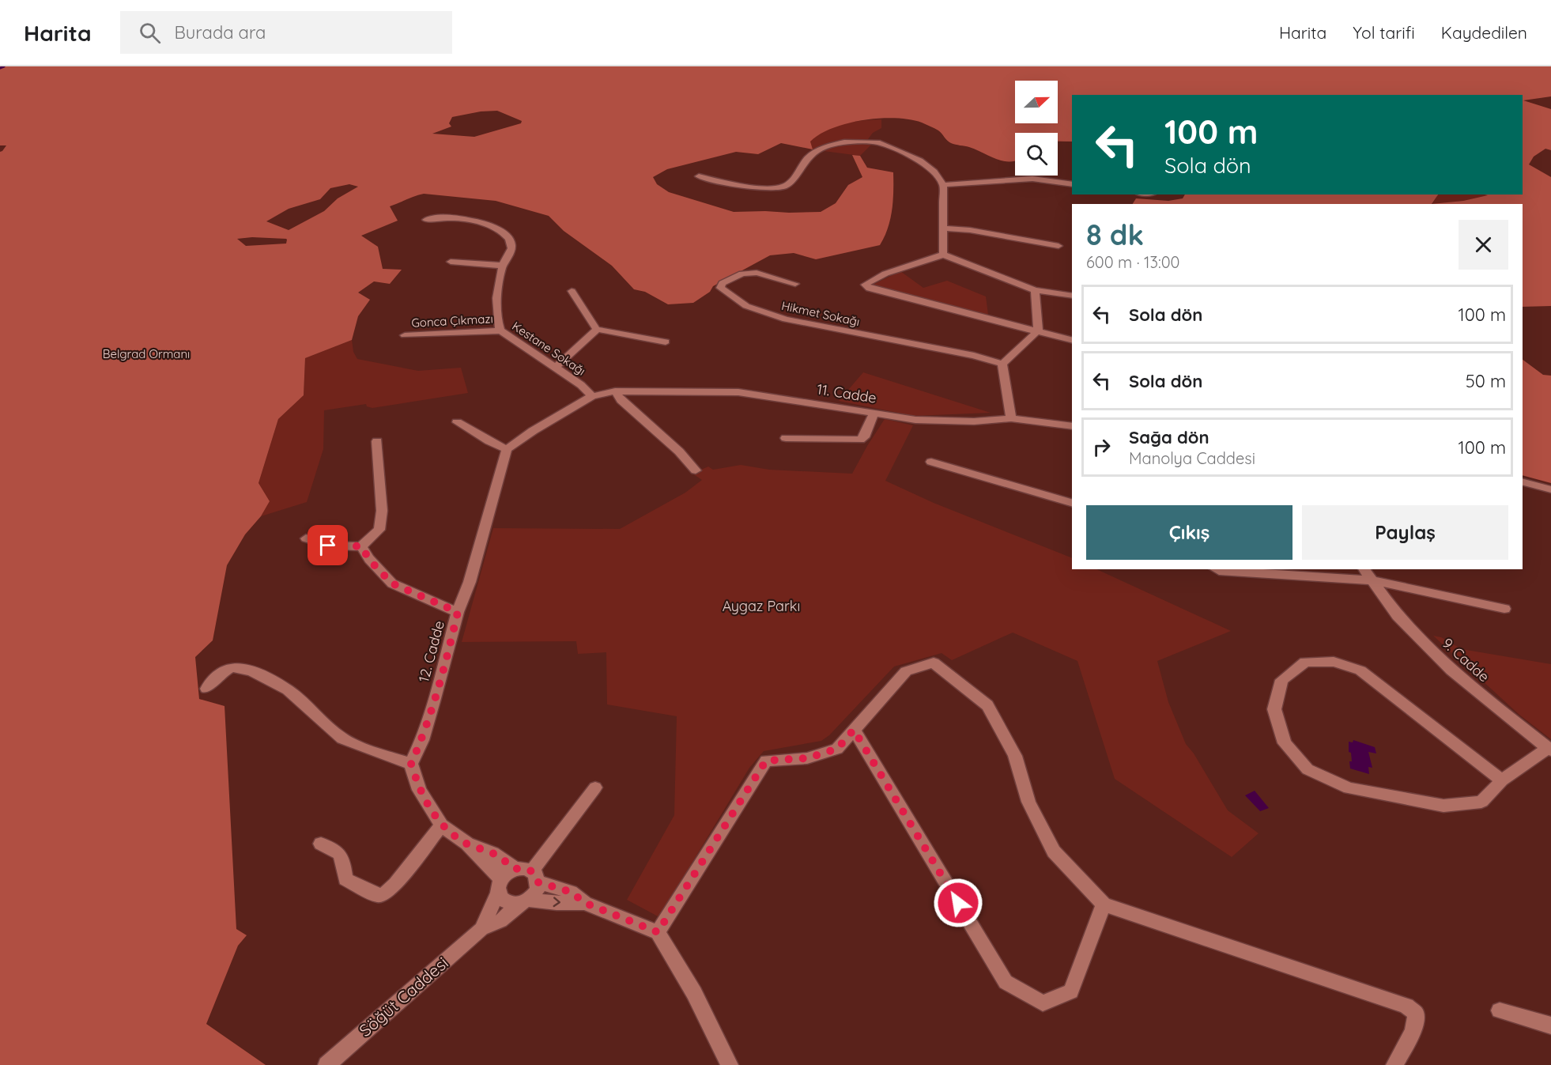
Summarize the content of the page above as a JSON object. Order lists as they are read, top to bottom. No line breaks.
{"streets":{"street":["Hikmet Sokağı","Gonca Çıkmazı","Kestane Sokağı","11. Cadde","12. Cadde","9. Cadde","Söğüt Caddesi"]},"crossings":[["Gonca Çıkmazı","Kestane Sokağı"],["Kestane Sokağı","11. Cadde"],["11. Cadde","12. Cadde"]],"parks":["Belgrad Ormanı","Aygaz Parkı"],"north":"right","page":{"header":"Harita","search":"Burada ara","nav":["Harita","Yol tarifi","Kaydedilen"],"turn":["100 m","Sola dön"],"heading":["8 dk","600 m · 13:00"],"list":[{"name":"Sola dön","value":"100 m"},{"name":"Sola dön","value":"50 m"},{"name":"Sağa dön","note":"Manolya Caddesi","value":"100 m"}],"buttons":["Çıkış","Paylaş"]}}
